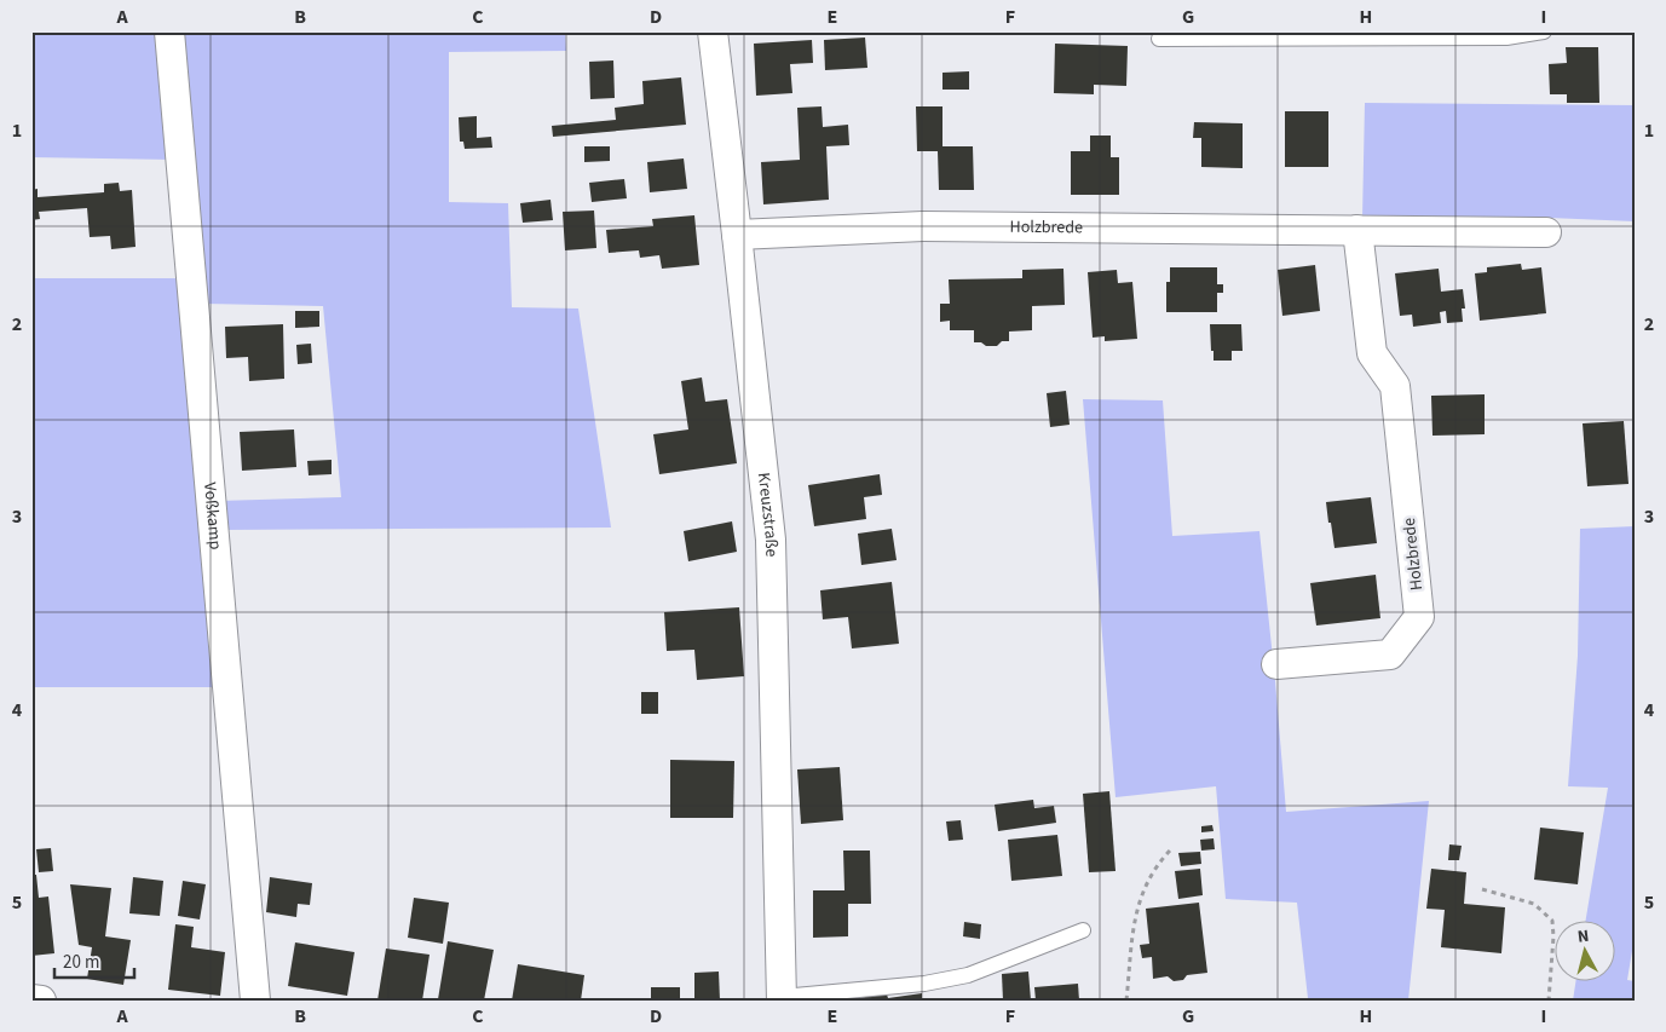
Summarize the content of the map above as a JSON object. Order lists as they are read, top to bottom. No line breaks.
{"streets":{"street":["Holzbrede","Kreuzstraße","Voßkamp"]},"crossings":[["Holzbrede","Kreuzstraße"]],"scale_bar":"20 m","north":"top","grid":{"columns":["A","B","C","D","E","F","G","H","I"],"rows":["1","2","3","4","5"]}}
